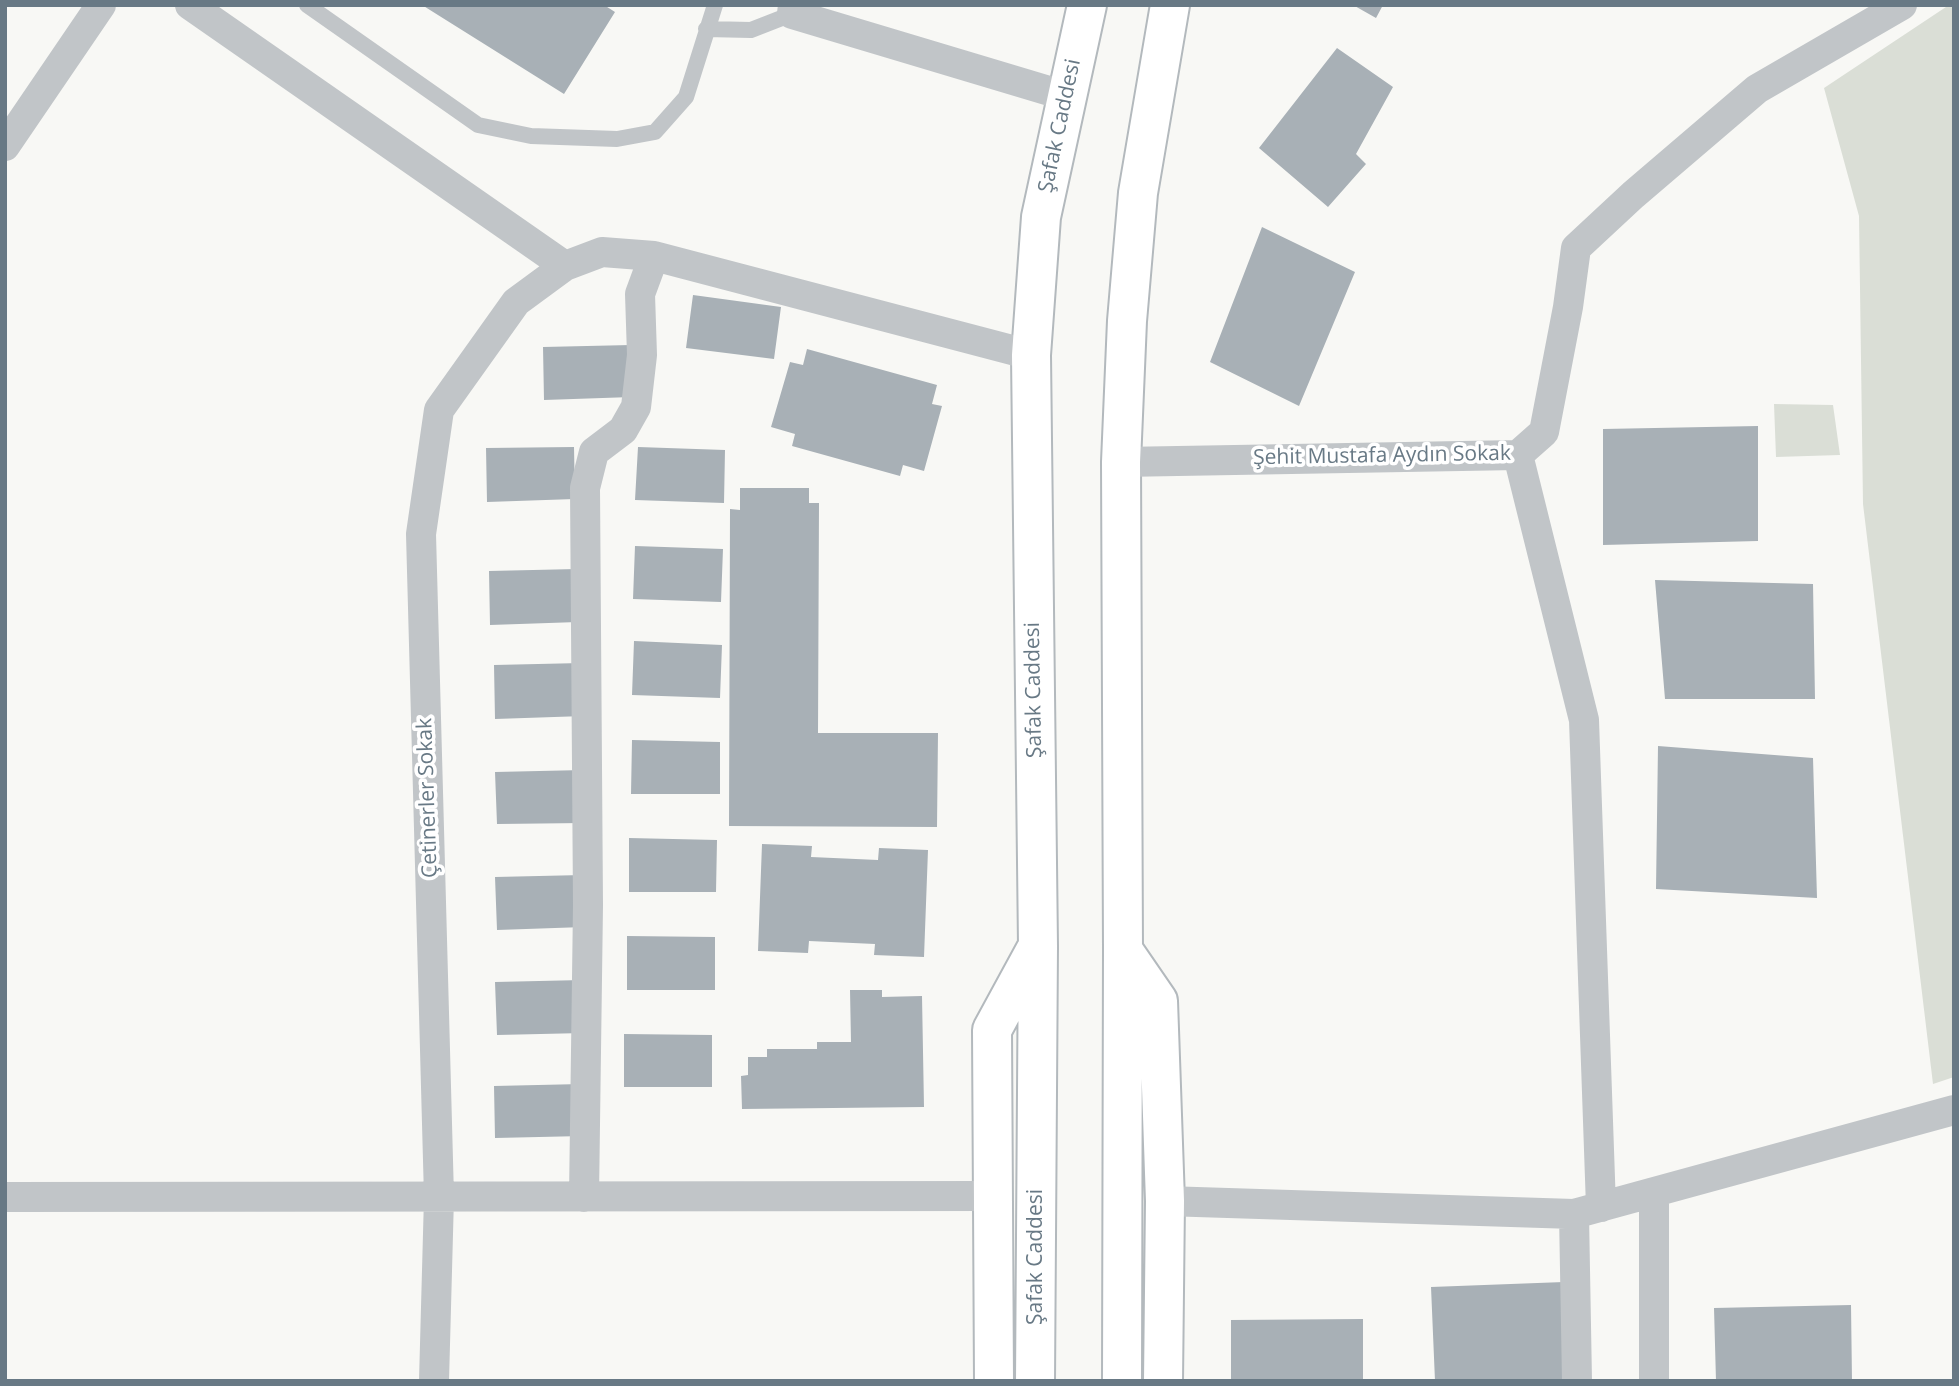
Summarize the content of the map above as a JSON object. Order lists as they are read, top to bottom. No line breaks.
{"streets":{"main road":["Şafak Caddesi"],"street":["Şehit Mustafa Aydın Sokak","Çetinerler Sokak"]},"crossings":[["Şafak Caddesi","Çetinerler Sokak"]]}
